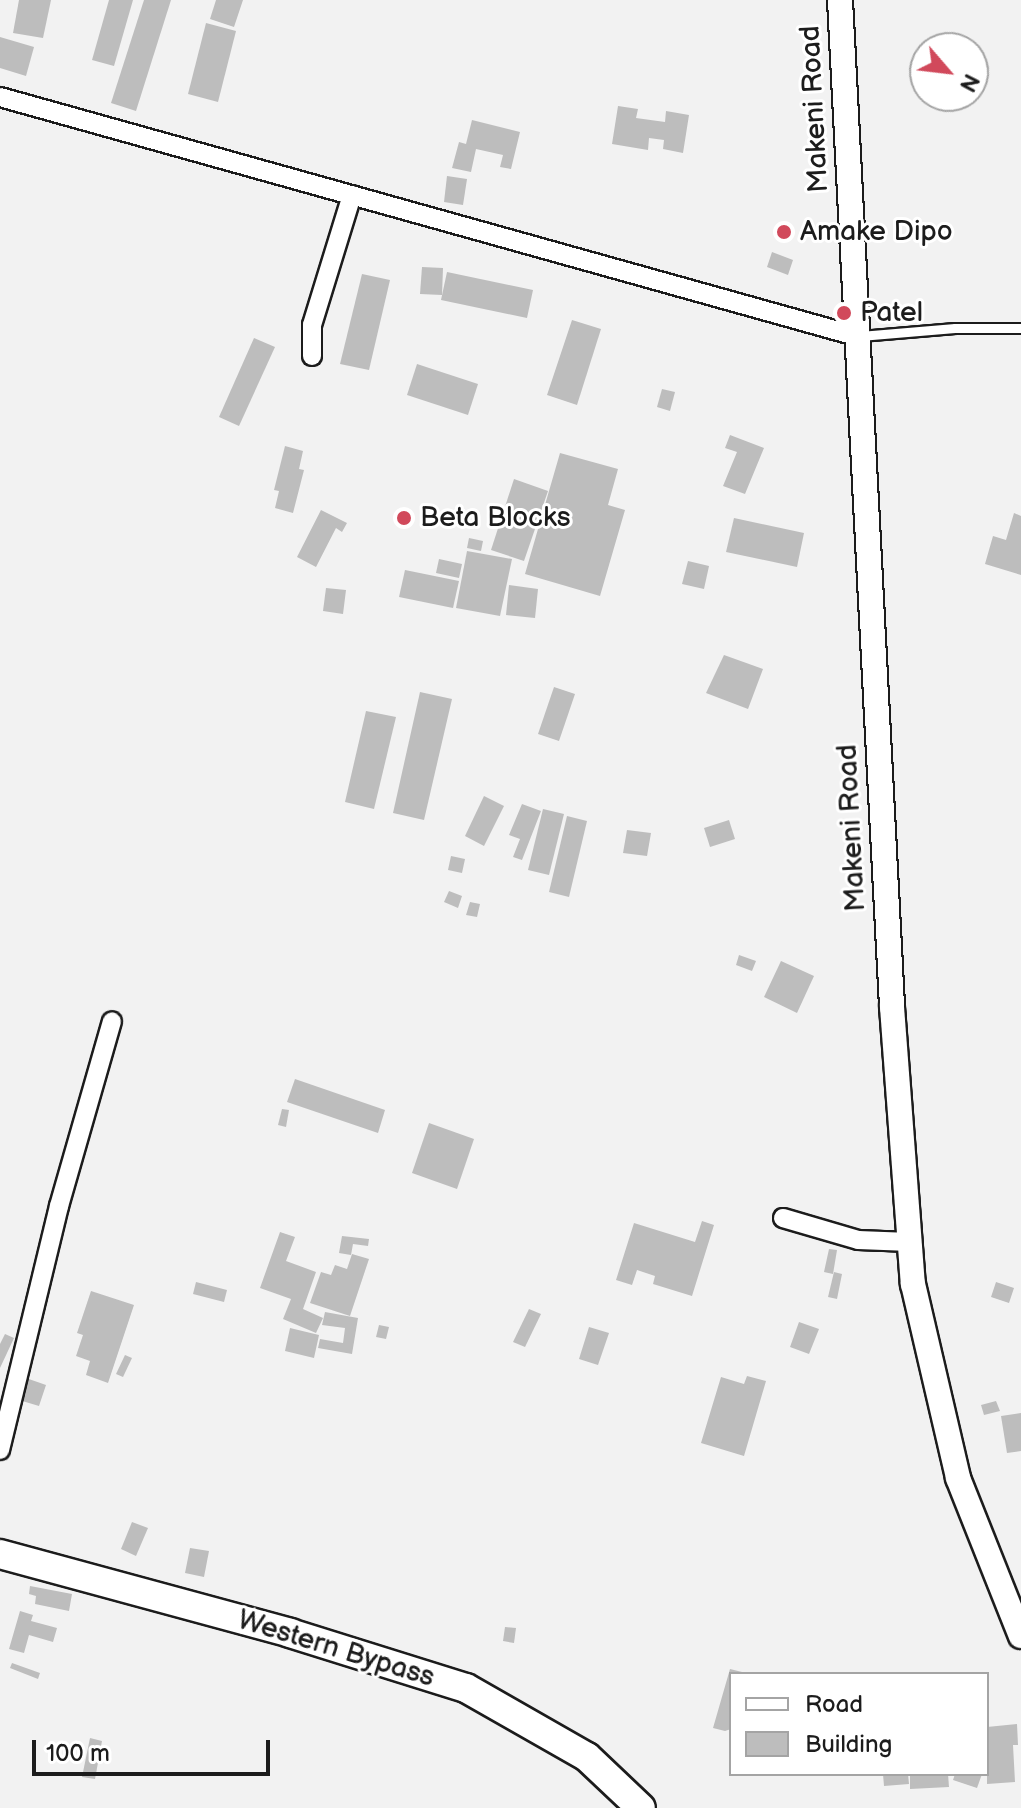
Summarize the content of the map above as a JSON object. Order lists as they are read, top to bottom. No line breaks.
{"streets":{"main road":["Makeni Road","Western Bypass"]},"places":["Amake Dipo","Patel","Beta Blocks"],"legend":["Road","Building"],"scale_bar":"100 m","north":"bottom right"}
